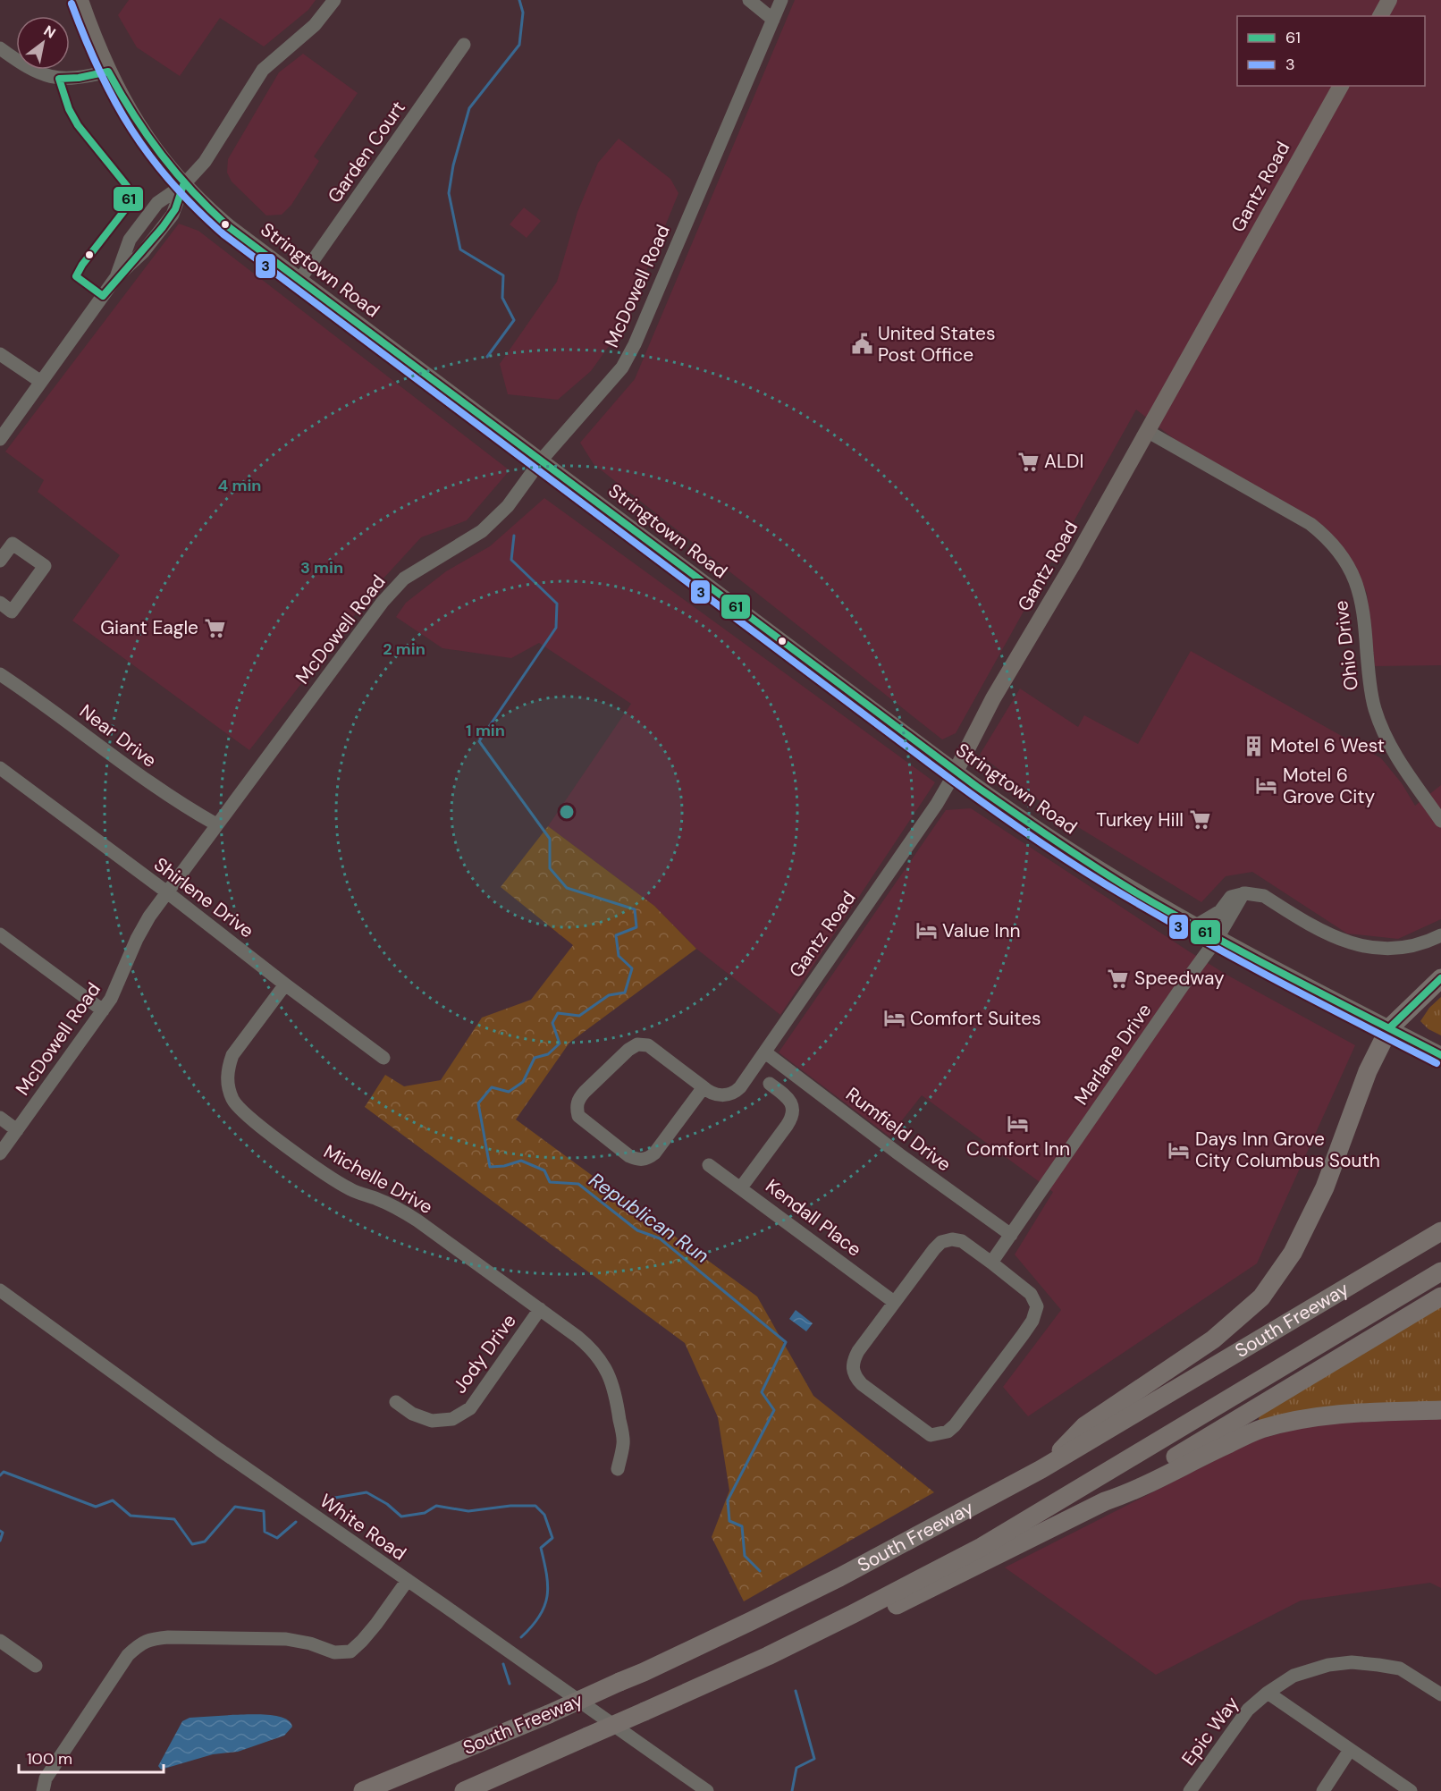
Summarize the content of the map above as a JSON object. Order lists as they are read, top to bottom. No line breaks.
{"streets":{"highway":["South Freeway"],"main road":["Gantz Road","Stringtown Road"],"street":["Garden Court","McDowell Road","Ohio Drive","Near Drive","Shirlene Drive","Marlane Drive","Rumfield Drive","Michelle Drive","Kendall Place","Jody Drive","White Road","Epic Way"]},"crossings":[["Garden Court","Stringtown Road"],["Gantz Road","Stringtown Road"],["Gantz Road","Ohio Drive"],["Gantz Road","Rumfield Drive"],["Stringtown Road","McDowell Road"],["Stringtown Road","Marlane Drive"],["McDowell Road","Near Drive"],["McDowell Road","Shirlene Drive"],["Shirlene Drive","Michelle Drive"],["Marlane Drive","Rumfield Drive"],["Michelle Drive","Jody Drive"]],"water":["Republican Run"],"places":{"public building":["United States Post Office"],"supermarket":["ALDI","Giant Eagle","Turkey Hill","Speedway"],"building":["Motel 6 West"],"hotel":["Motel 6 Grove City","Value Inn","Comfort Suites","Comfort Inn","Days Inn Grove City Columbus South"]},"lines":["transit line 3","transit line 61"],"legend":["61","3"],"scale_bar":"100 m","north":"top right","rings":["4 min","3 min","2 min","1 min"]}
